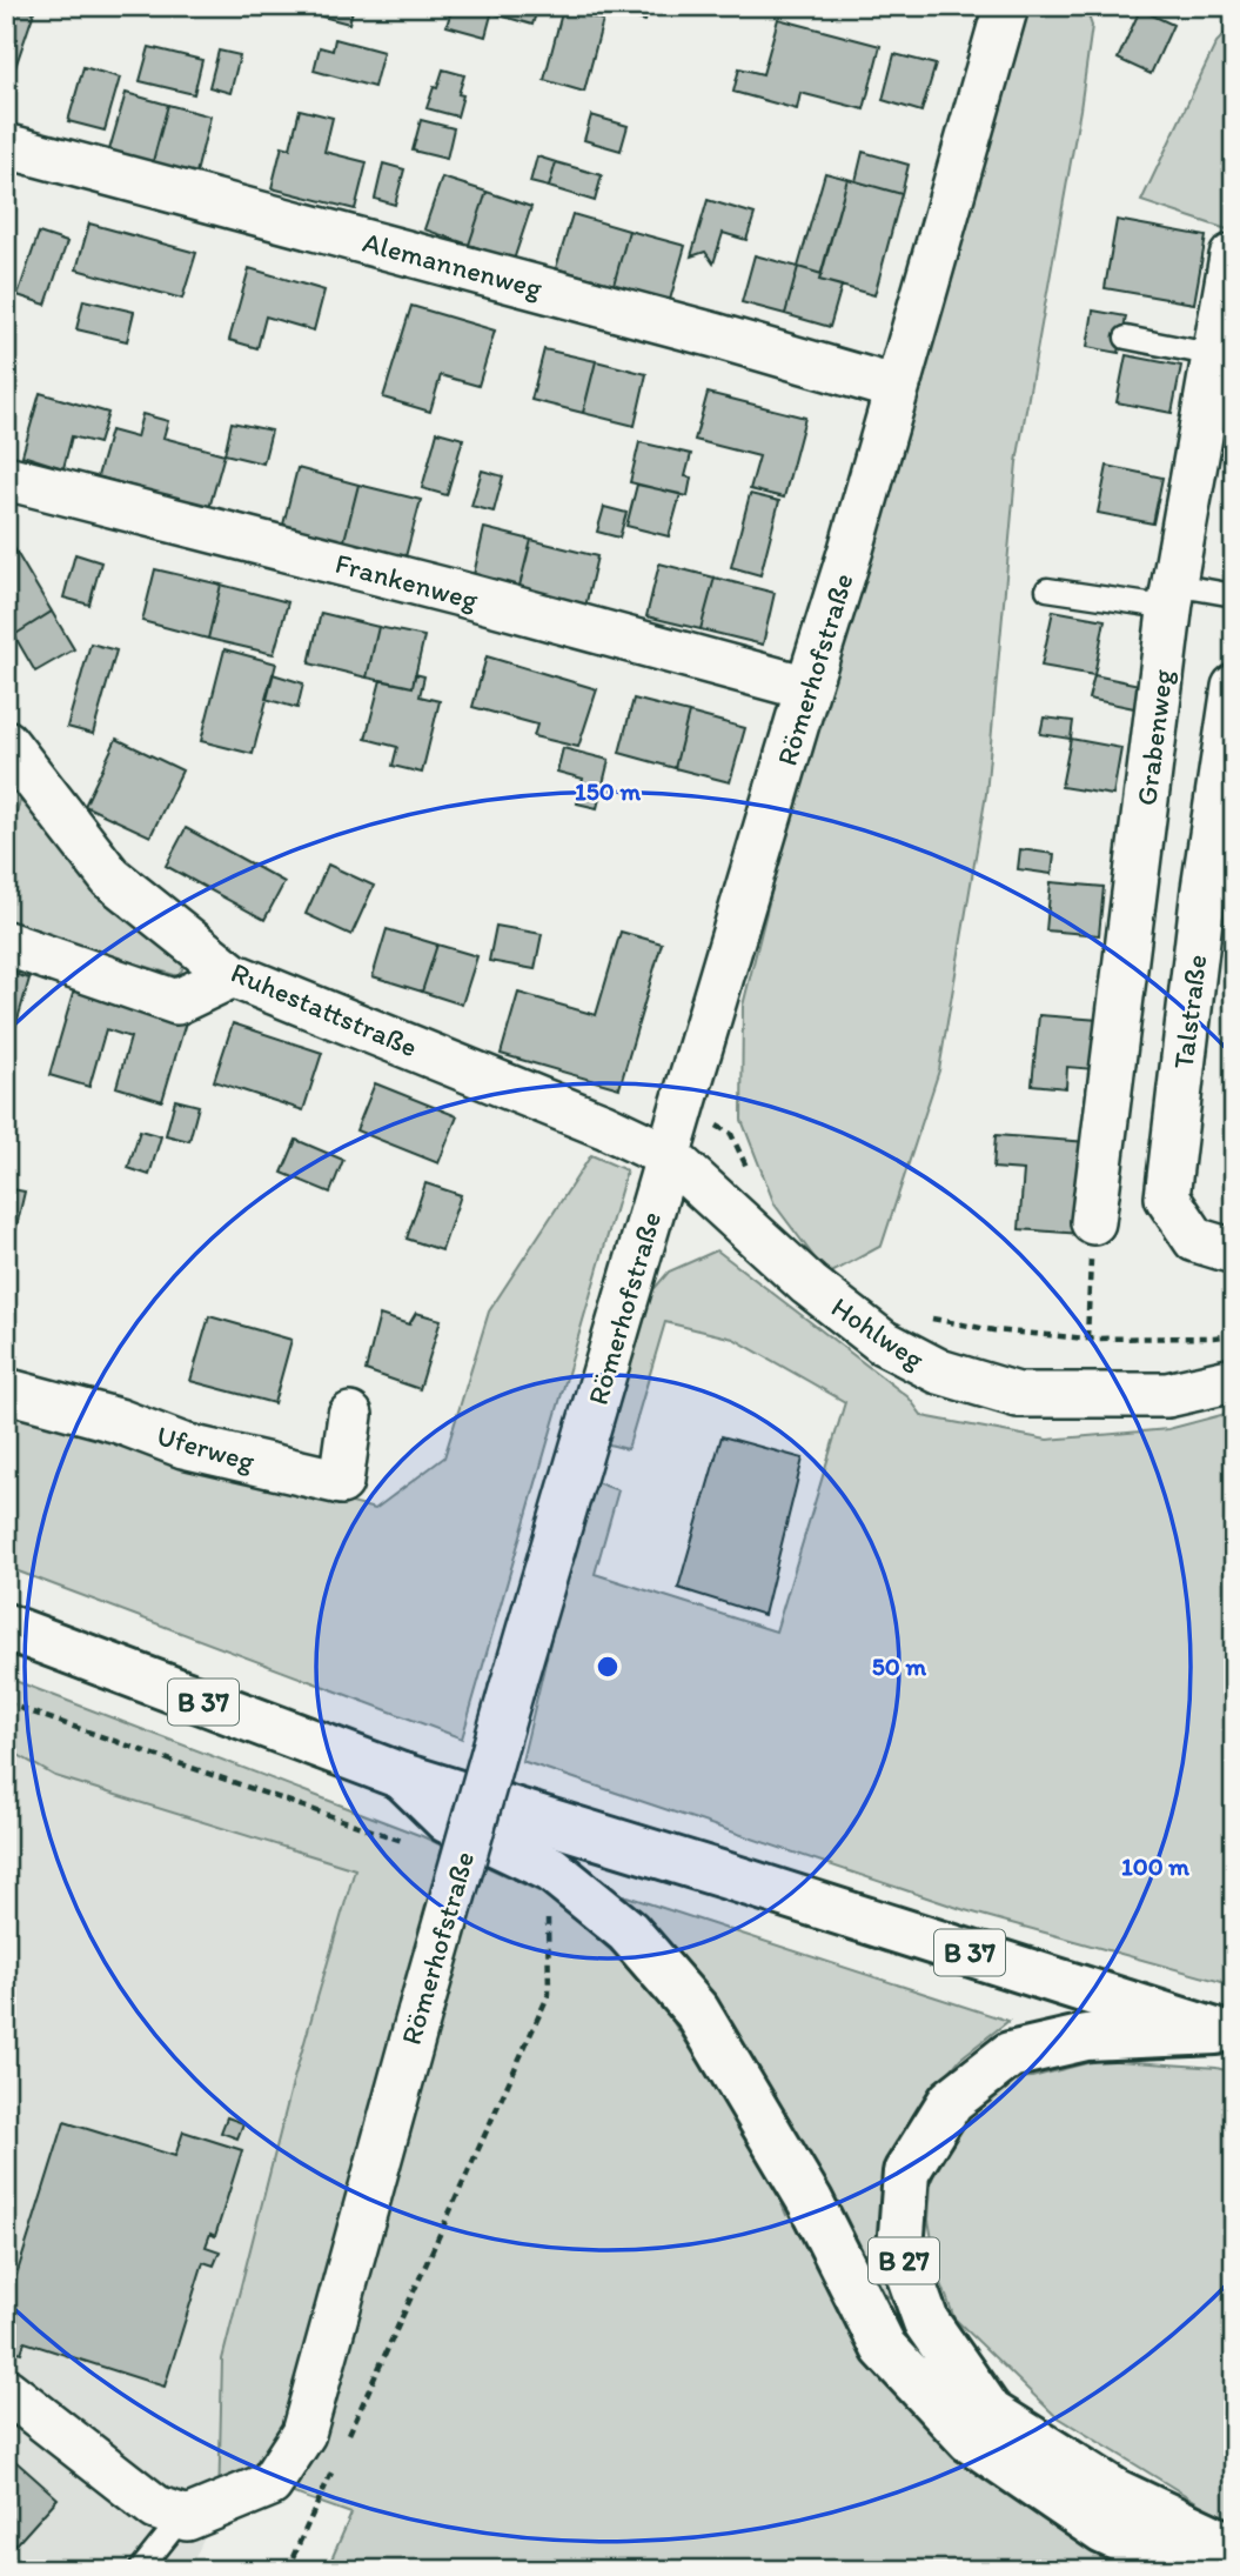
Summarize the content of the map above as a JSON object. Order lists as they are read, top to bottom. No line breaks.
{"streets":{"main road":["B 37","B 27"],"street":["Alemannenweg","Frankenweg","Römerhofstraße","Grabenweg","Ruhestattstraße","Talstraße","Hohlweg","Uferweg"]},"crossings":[["Alemannenweg","Römerhofstraße"],["Frankenweg","Römerhofstraße"],["Römerhofstraße","Ruhestattstraße"],["Römerhofstraße","Hohlweg"],["Ruhestattstraße","Hohlweg"],["B 37","B 27"]],"rings":["150 m","50 m","100 m"]}
